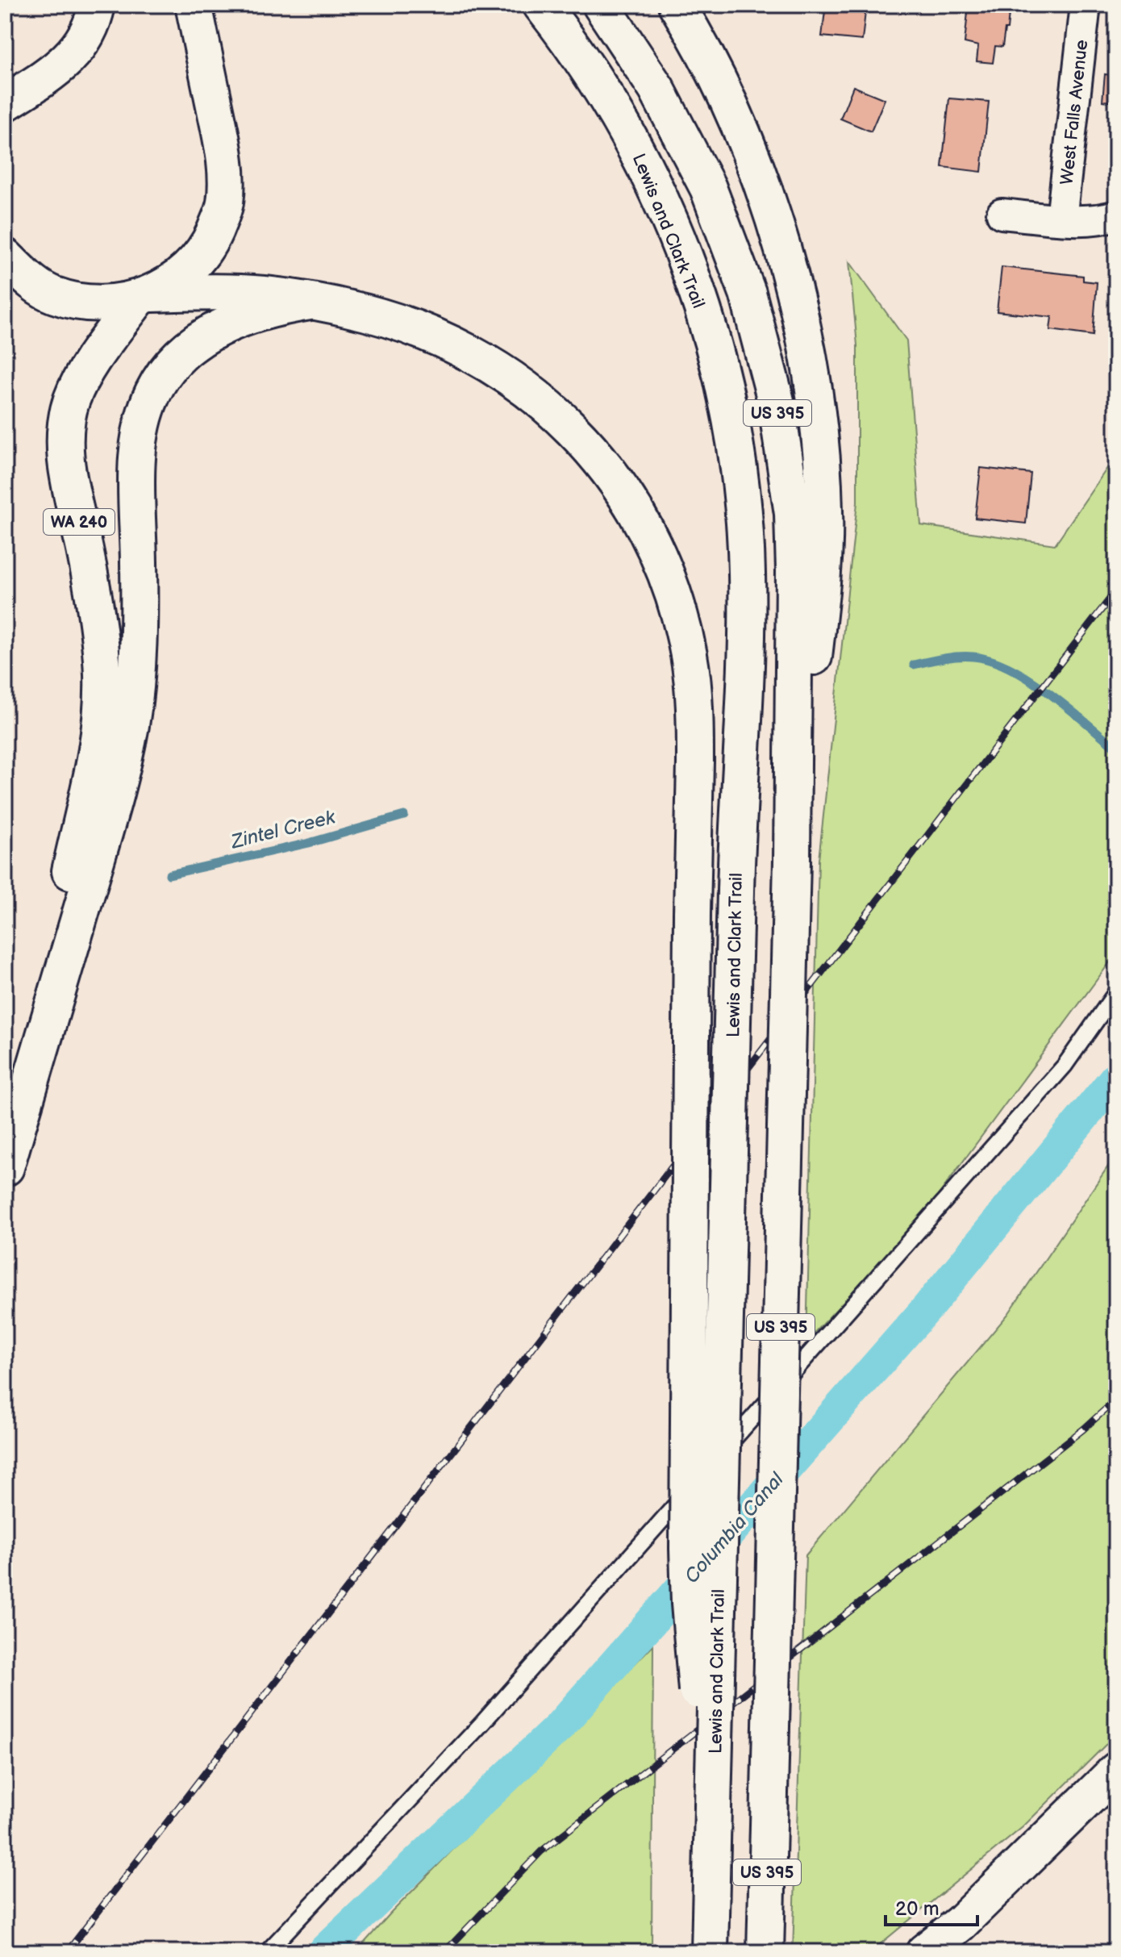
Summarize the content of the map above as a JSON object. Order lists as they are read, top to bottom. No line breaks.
{"streets":{"main road":["Lewis and Clark Trail","US 395","WA 240"],"street":["West Falls Avenue"]},"water":["Zintel Creek","Columbia Canal"],"scale_bar":"20 m"}
